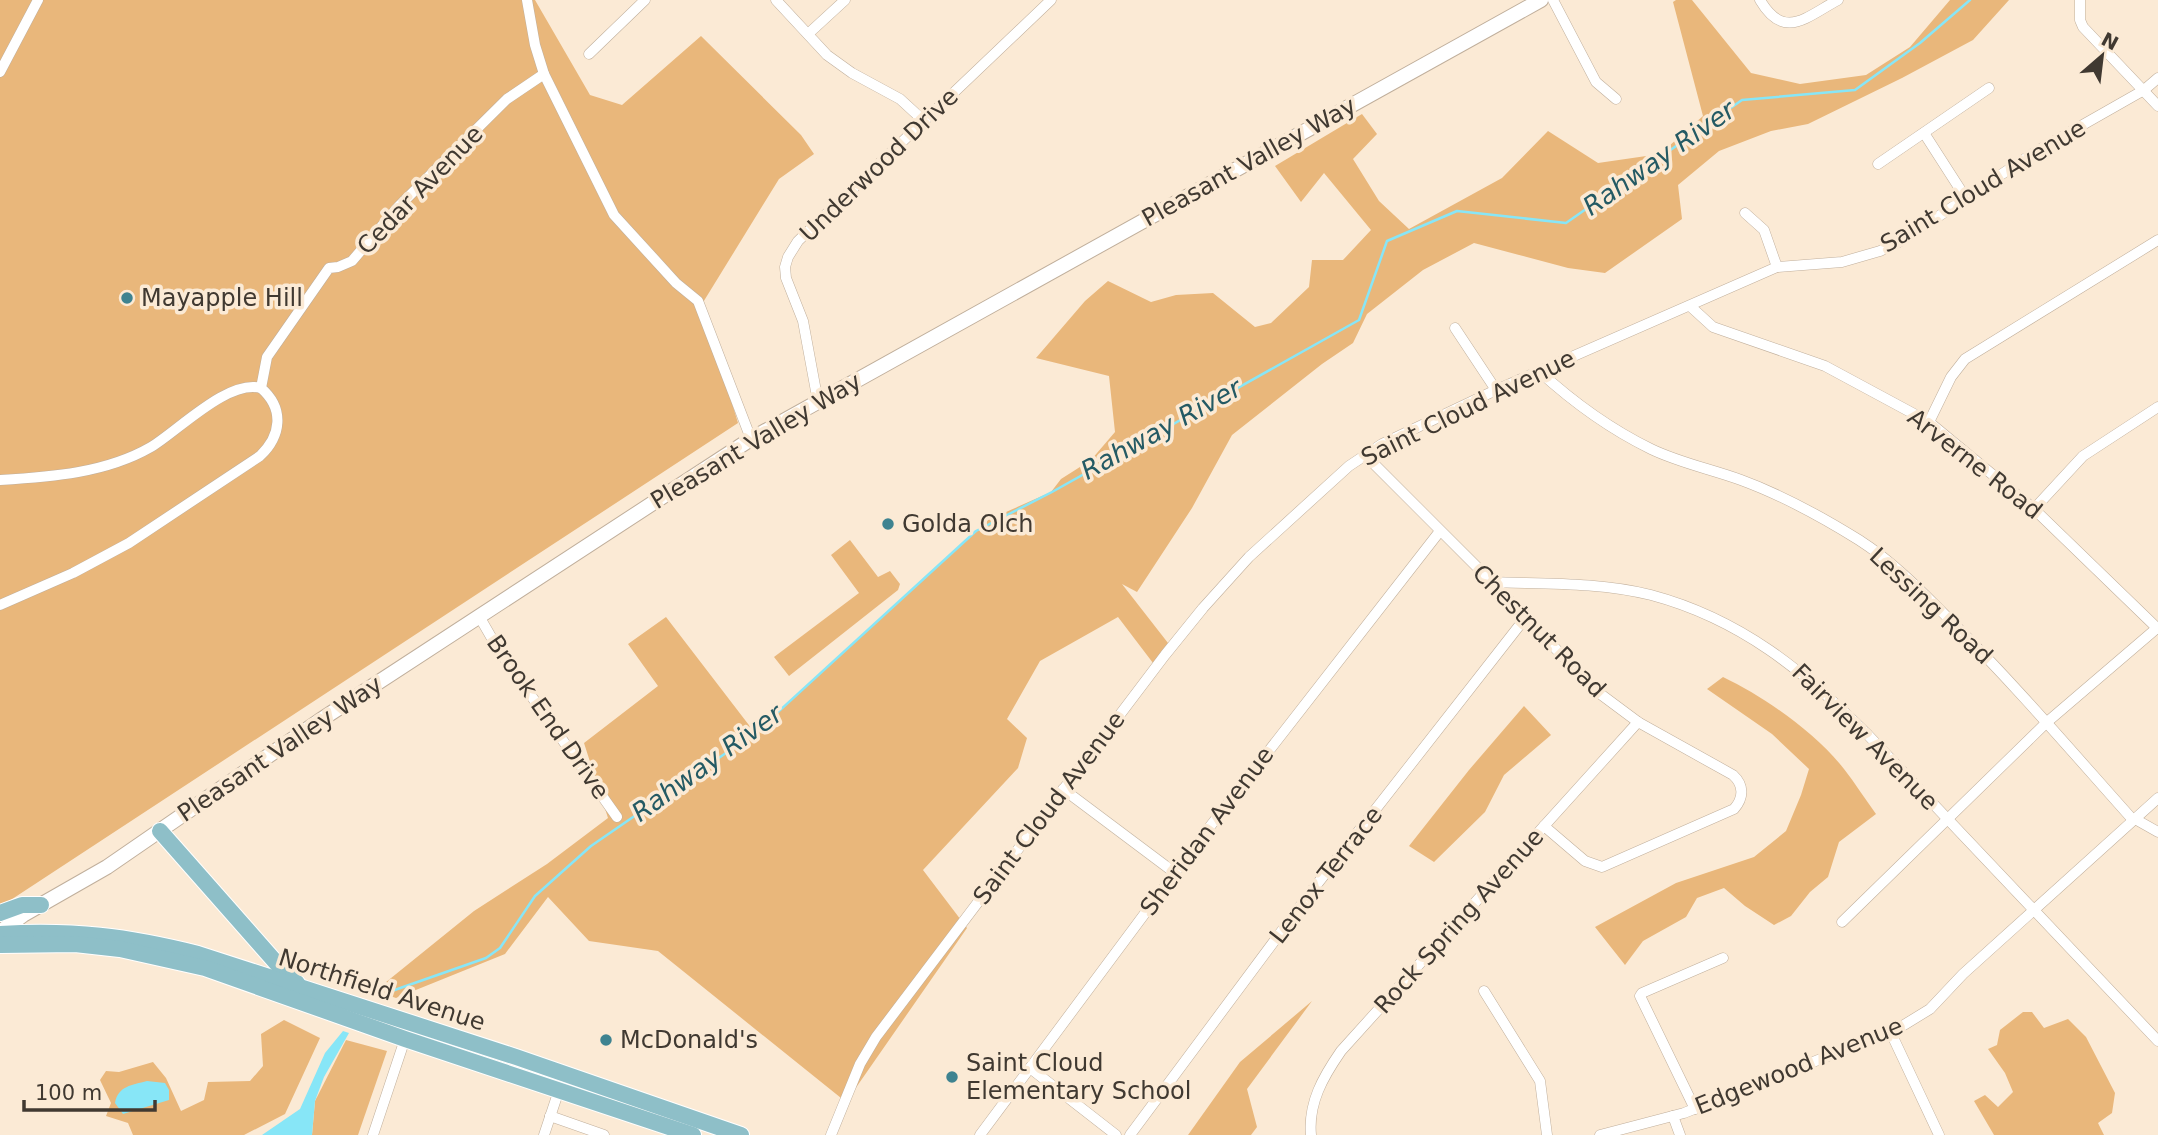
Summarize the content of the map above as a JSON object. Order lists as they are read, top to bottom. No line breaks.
{"streets":{"main road":["Pleasant Valley Way","Northfield Avenue"],"street":["Underwood Drive","Saint Cloud Avenue","Cedar Avenue","Arverne Road","Lessing Road","Chestnut Road","Brook End Drive","Fairview Avenue","Sheridan Avenue","Lenox Terrace","Rock Spring Avenue","Edgewood Avenue"]},"crossings":[["Pleasant Valley Way","Underwood Drive"],["Pleasant Valley Way","Brook End Drive"],["Pleasant Valley Way","Northfield Avenue"],["Saint Cloud Avenue","Arverne Road"],["Saint Cloud Avenue","Lessing Road"],["Saint Cloud Avenue","Chestnut Road"],["Lessing Road","Edgewood Avenue"],["Chestnut Road","Fairview Avenue"],["Chestnut Road","Sheridan Avenue"],["Chestnut Road","Lenox Terrace"],["Chestnut Road","Rock Spring Avenue"],["Fairview Avenue","Edgewood Avenue"]],"water":["Rahway River"],"places":["Mayapple Hill","Golda Olch","McDonald's","Saint Cloud Elementary School"],"scale_bar":"100 m","north":"top right"}
